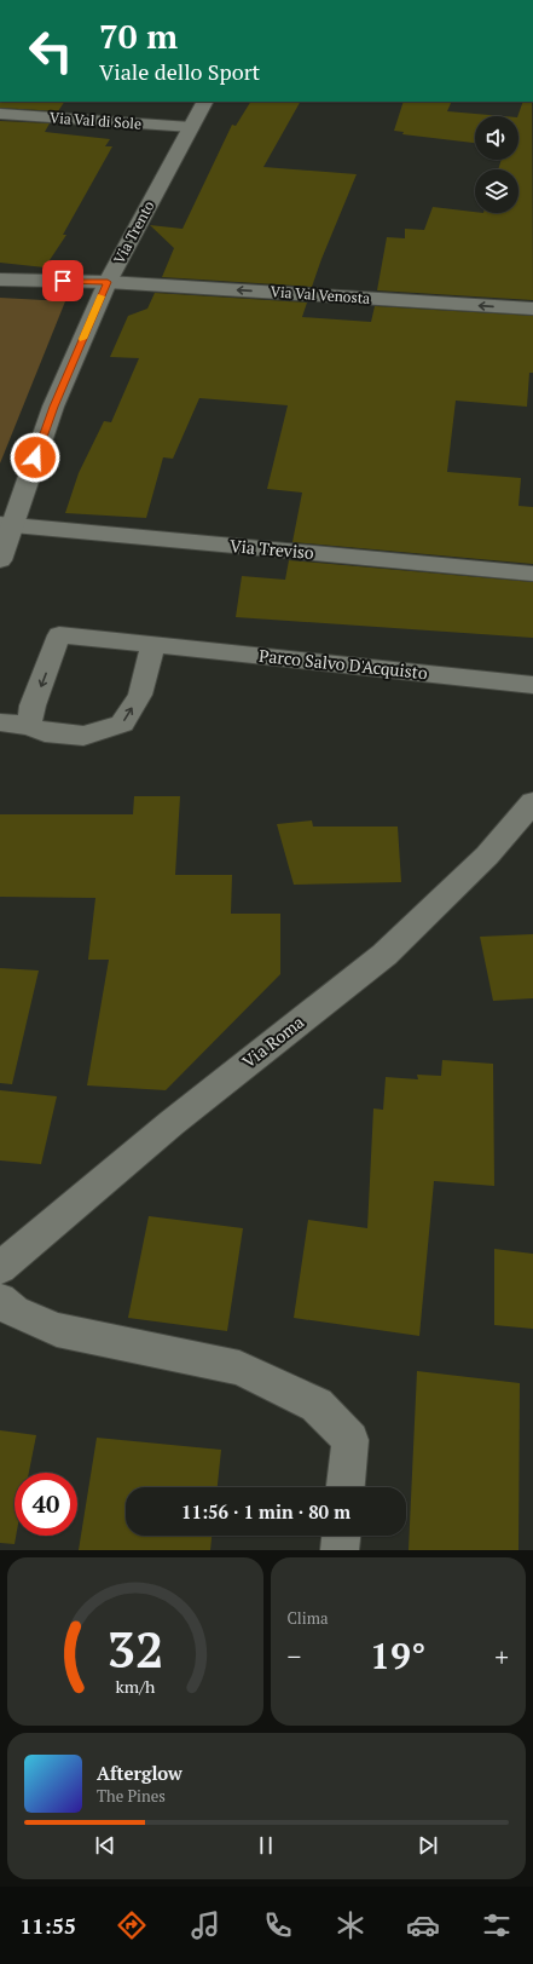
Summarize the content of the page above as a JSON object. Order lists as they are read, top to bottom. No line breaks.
{"streets":{"street":["Via Val di Sole","Via Trento","Via Val Venosta","Via Treviso","Parco Salvo D'Acquisto","Via Roma"]},"crossings":[["Via Val di Sole","Via Trento"],["Via Trento","Via Val Venosta"],["Via Trento","Via Treviso"]],"one_way":["Via Val Venosta"],"page":{"turn":["70 m","Viale dello Sport"],"limit":"40","trip":"11:56 · 1 min · 80 m","tile":"Clima","heat":["−","19°","+"],"song":["Afterglow","The Pines"],"tabs":"11:55","gauge":["32","km/h"]}}
